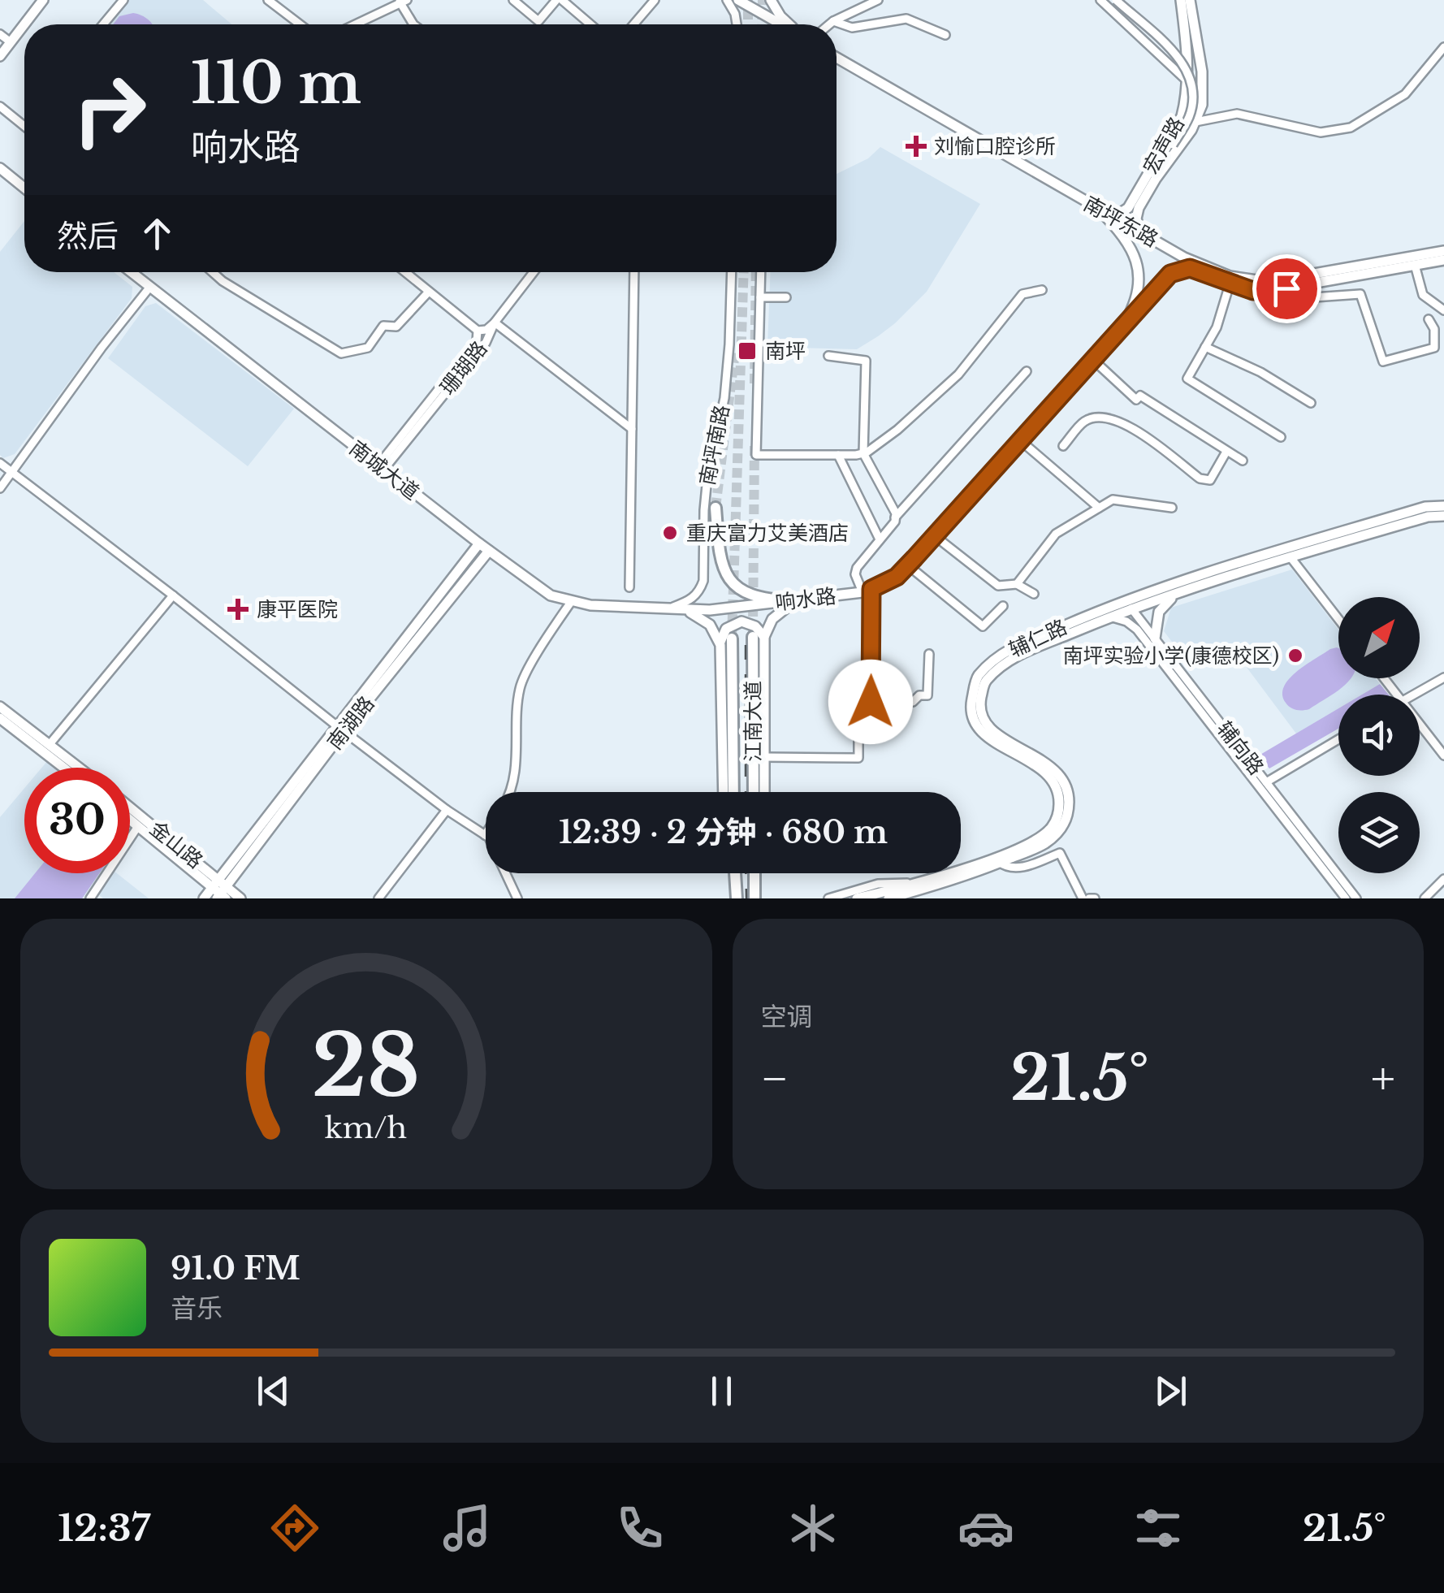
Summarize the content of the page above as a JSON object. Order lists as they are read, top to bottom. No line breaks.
{"streets":{"highway":["江南大道"],"main road":["宏声路","南坪东路","南城大道","响水路","辅仁路","南湖路","金山路"],"street":["珊瑚路","南坪南路","辅向路"]},"crossings":[["宏声路","南坪东路"],["宏声路","响水路"],["南坪东路","响水路"],["珊瑚路","南城大道"],["南坪南路","南城大道"],["南城大道","响水路"],["南城大道","南湖路"],["辅仁路","辅向路"]],"places":{"health":["刘愉口腔诊所","康平医院"],"transit":["南坪"],"other":["重庆富力艾美酒店","南坪实验小学(康德校区)"]},"north":"top right","page":{"turn":["110 m","响水路"],"then":"然后","limit":"30","trip":"12:39 · 2 分钟 · 680 m","tile":"空调","heat":["−","21.5°","+"],"song":["91.0 FM","音乐"],"tabs":["12:37","21.5°"],"gauge":["28","km/h"]}}
